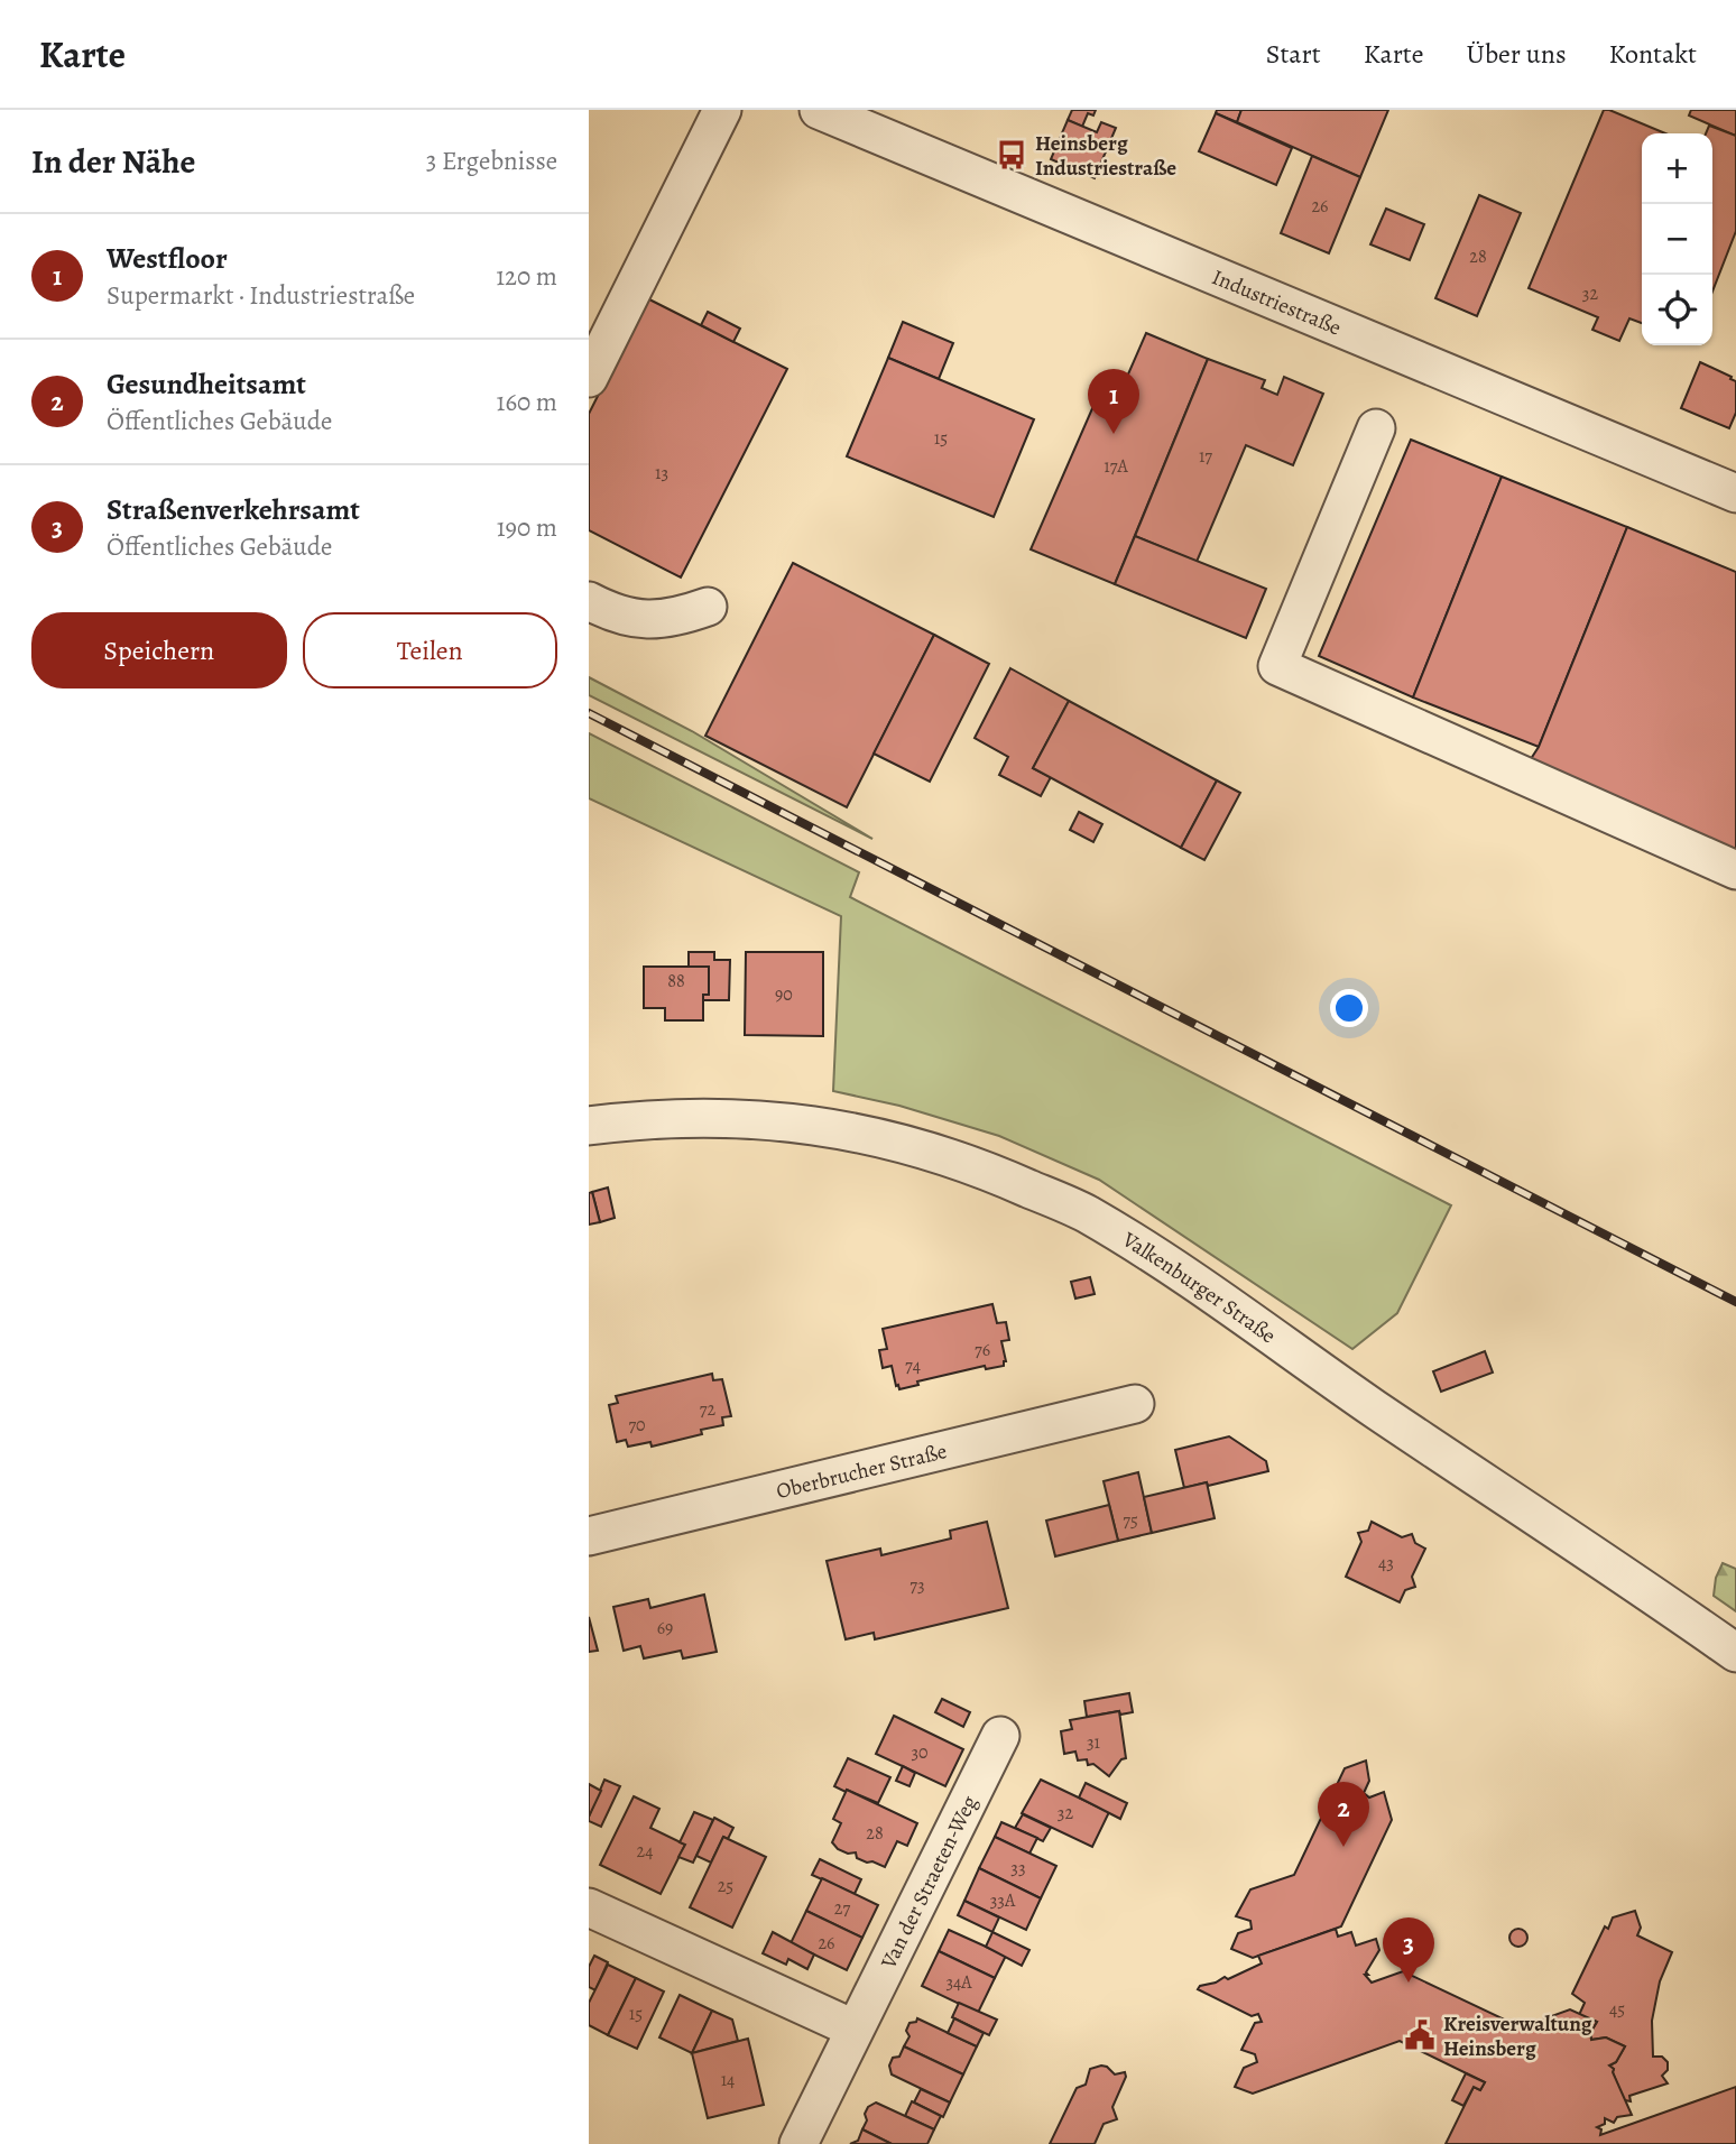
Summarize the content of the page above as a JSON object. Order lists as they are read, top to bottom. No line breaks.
{"streets":{"street":["Industriestraße","Valkenburger Straße","Oberbrucher Straße","Van der Straeten-Weg"]},"places":{"bus stop":["Heinsberg Industriestraße"],"public building":["Kreisverwaltung Heinsberg"]},"house_numbers":["26","28","32","15","17","17A","13","88","90","76","74","72","70","75","43","73","69","31","30","32","28","24","33","25","33A","27","26","34A","45","15","14"],"page":{"header":"Karte","nav":["Start","Karte","Über uns","Kontakt"],"heading":["In der Nähe","3 Ergebnisse"],"map_buttons":["+","−"],"list":[{"mark":"1","name":"Westfloor","note":"Supermarkt · Industriestraße","value":"120 m"},{"mark":"2","name":"Gesundheitsamt","note":"Öffentliches Gebäude","value":"160 m"},{"mark":"3","name":"Straßenverkehrsamt","note":"Öffentliches Gebäude","value":"190 m"}],"pins":["1","2","3"],"buttons":["Speichern","Teilen"]}}
